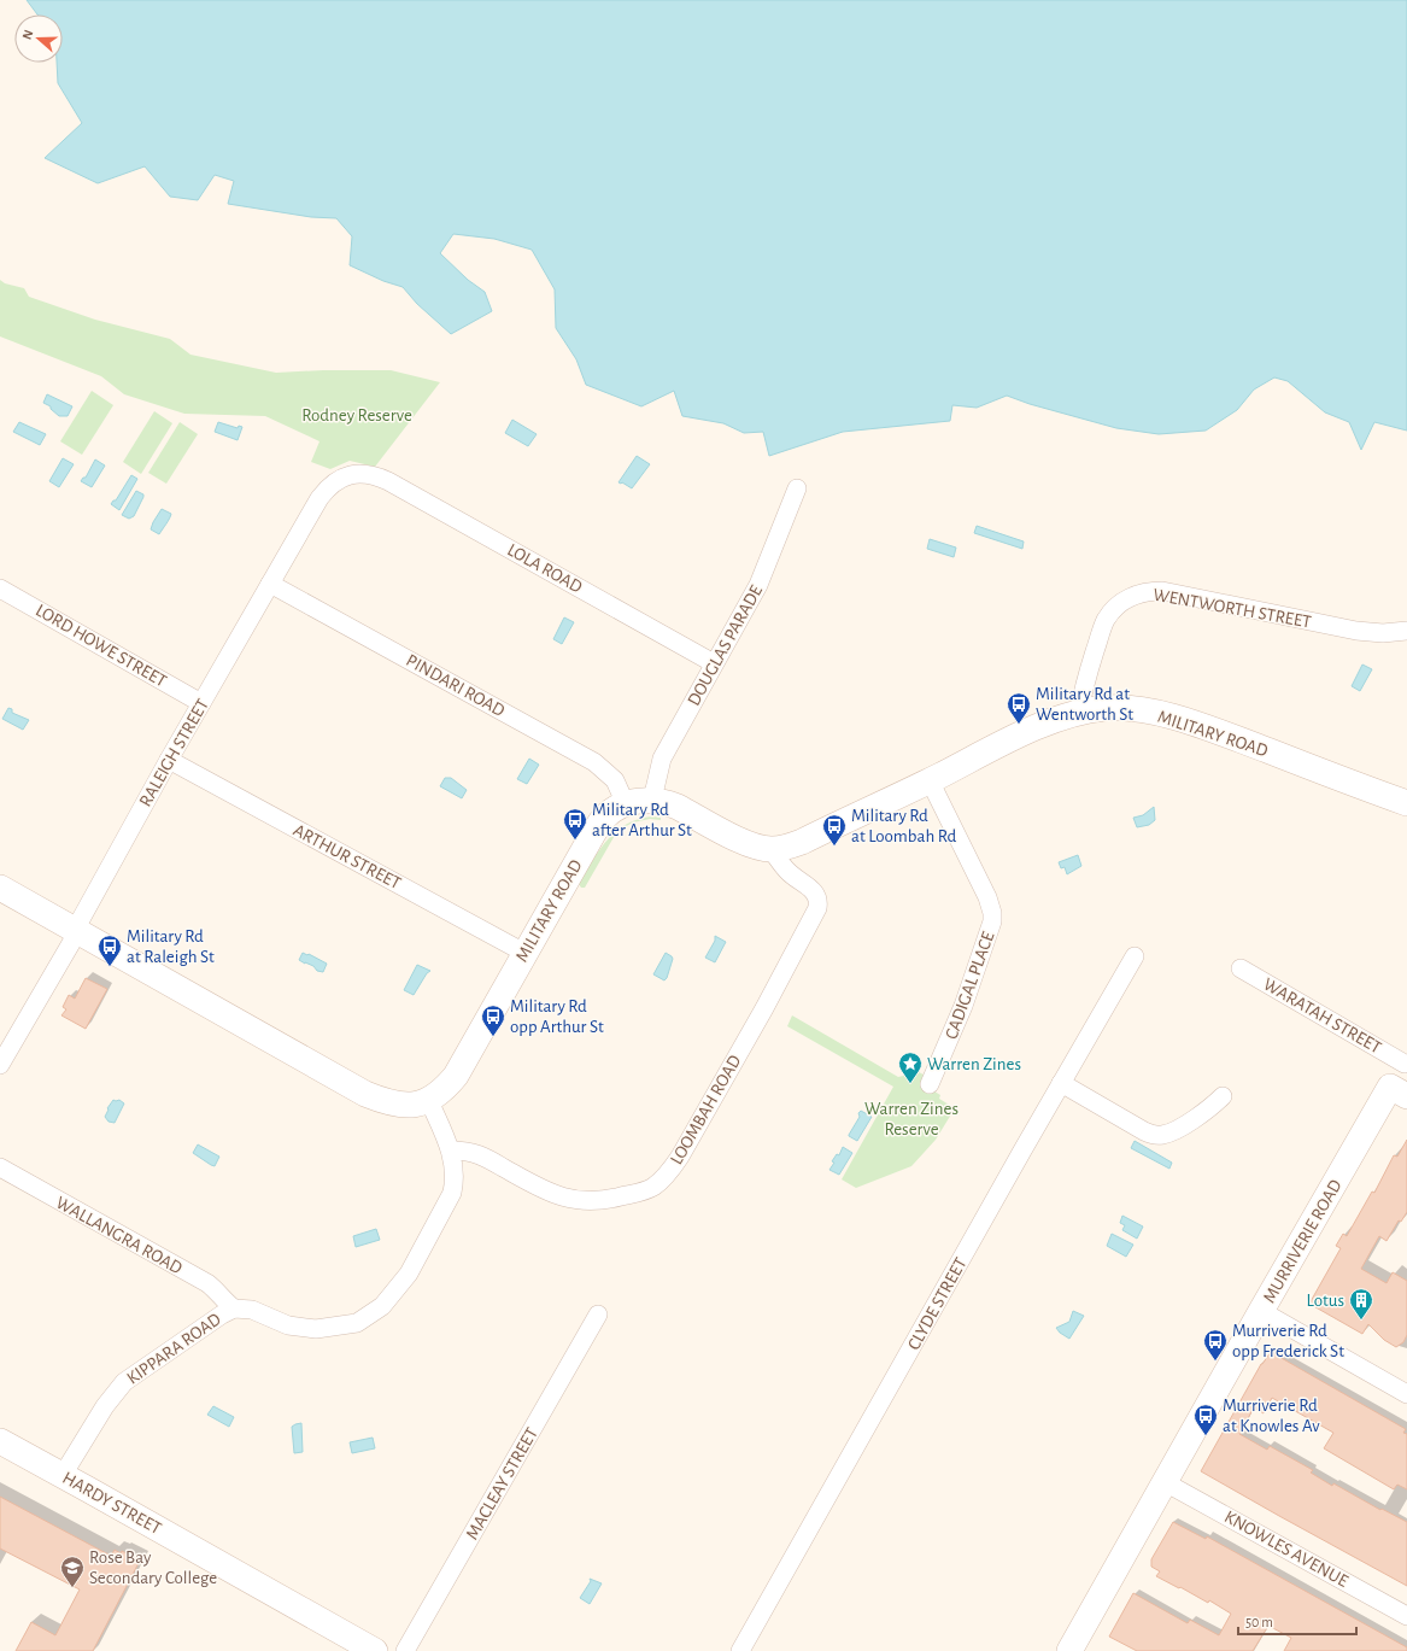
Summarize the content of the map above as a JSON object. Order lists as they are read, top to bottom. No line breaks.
{"streets":{"street":["LOLA ROAD","WENTWORTH STREET","LORD HOWE STREET","DOUGLAS PARADE","PINDARI ROAD","MILITARY ROAD","RALEIGH STREET","ARTHUR STREET","CADIGAL PLACE","WARATAH STREET","LOOMBAH ROAD","WALLANGRA ROAD","MURRIVERIE ROAD","CLYDE STREET","KIPPARA ROAD","MACLEAY STREET","HARDY STREET","KNOWLES AVENUE"]},"crossings":[["LOLA ROAD","DOUGLAS PARADE"],["LOLA ROAD","RALEIGH STREET"],["WENTWORTH STREET","MILITARY ROAD"],["LORD HOWE STREET","RALEIGH STREET"],["DOUGLAS PARADE","MILITARY ROAD"],["PINDARI ROAD","MILITARY ROAD"],["PINDARI ROAD","RALEIGH STREET"],["MILITARY ROAD","ARTHUR STREET"],["MILITARY ROAD","CADIGAL PLACE"],["MILITARY ROAD","LOOMBAH ROAD"],["MILITARY ROAD","KIPPARA ROAD"],["RALEIGH STREET","ARTHUR STREET"],["WARATAH STREET","MURRIVERIE ROAD"],["LOOMBAH ROAD","KIPPARA ROAD"],["WALLANGRA ROAD","KIPPARA ROAD"],["MURRIVERIE ROAD","KNOWLES AVENUE"],["KIPPARA ROAD","HARDY STREET"]],"parks":["Rodney Reserve","Warren Zines Reserve"],"places":{"bus stop":["Military Rd at Wentworth St","Military Rd after Arthur St","Military Rd at Loombah Rd","Military Rd at Raleigh St","Military Rd opp Arthur St","Murriverie Rd opp Frederick St","Murriverie Rd at Knowles Av"],"place":["Warren Zines"],"building":["Lotus"],"school or university":["Rose Bay Secondary College"]},"scale_bar":"50 m","north":"left"}
